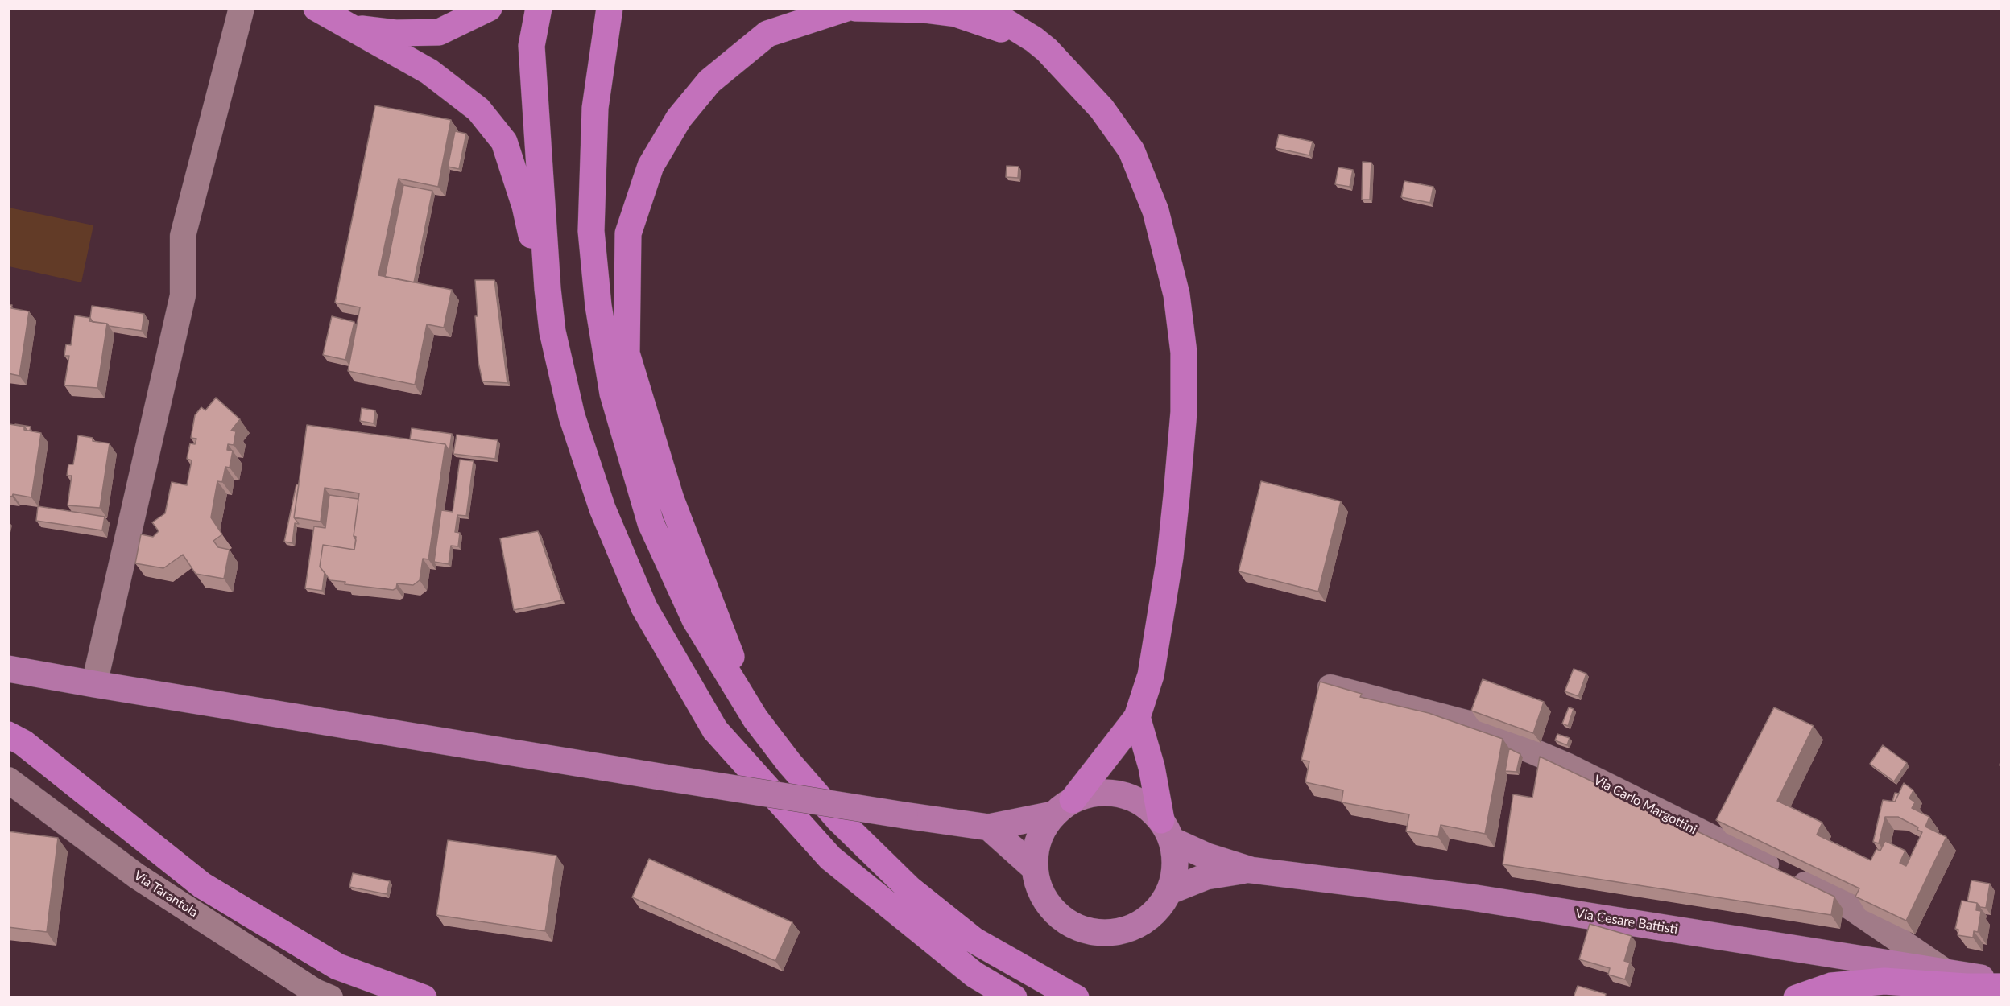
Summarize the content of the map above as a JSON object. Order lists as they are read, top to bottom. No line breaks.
{"streets":{"main road":["Via Cesare Battisti"],"street":["Via Carlo Margottini","Via Tarantola"]},"crossings":[["Via Carlo Margottini","Via Cesare Battisti"]]}
